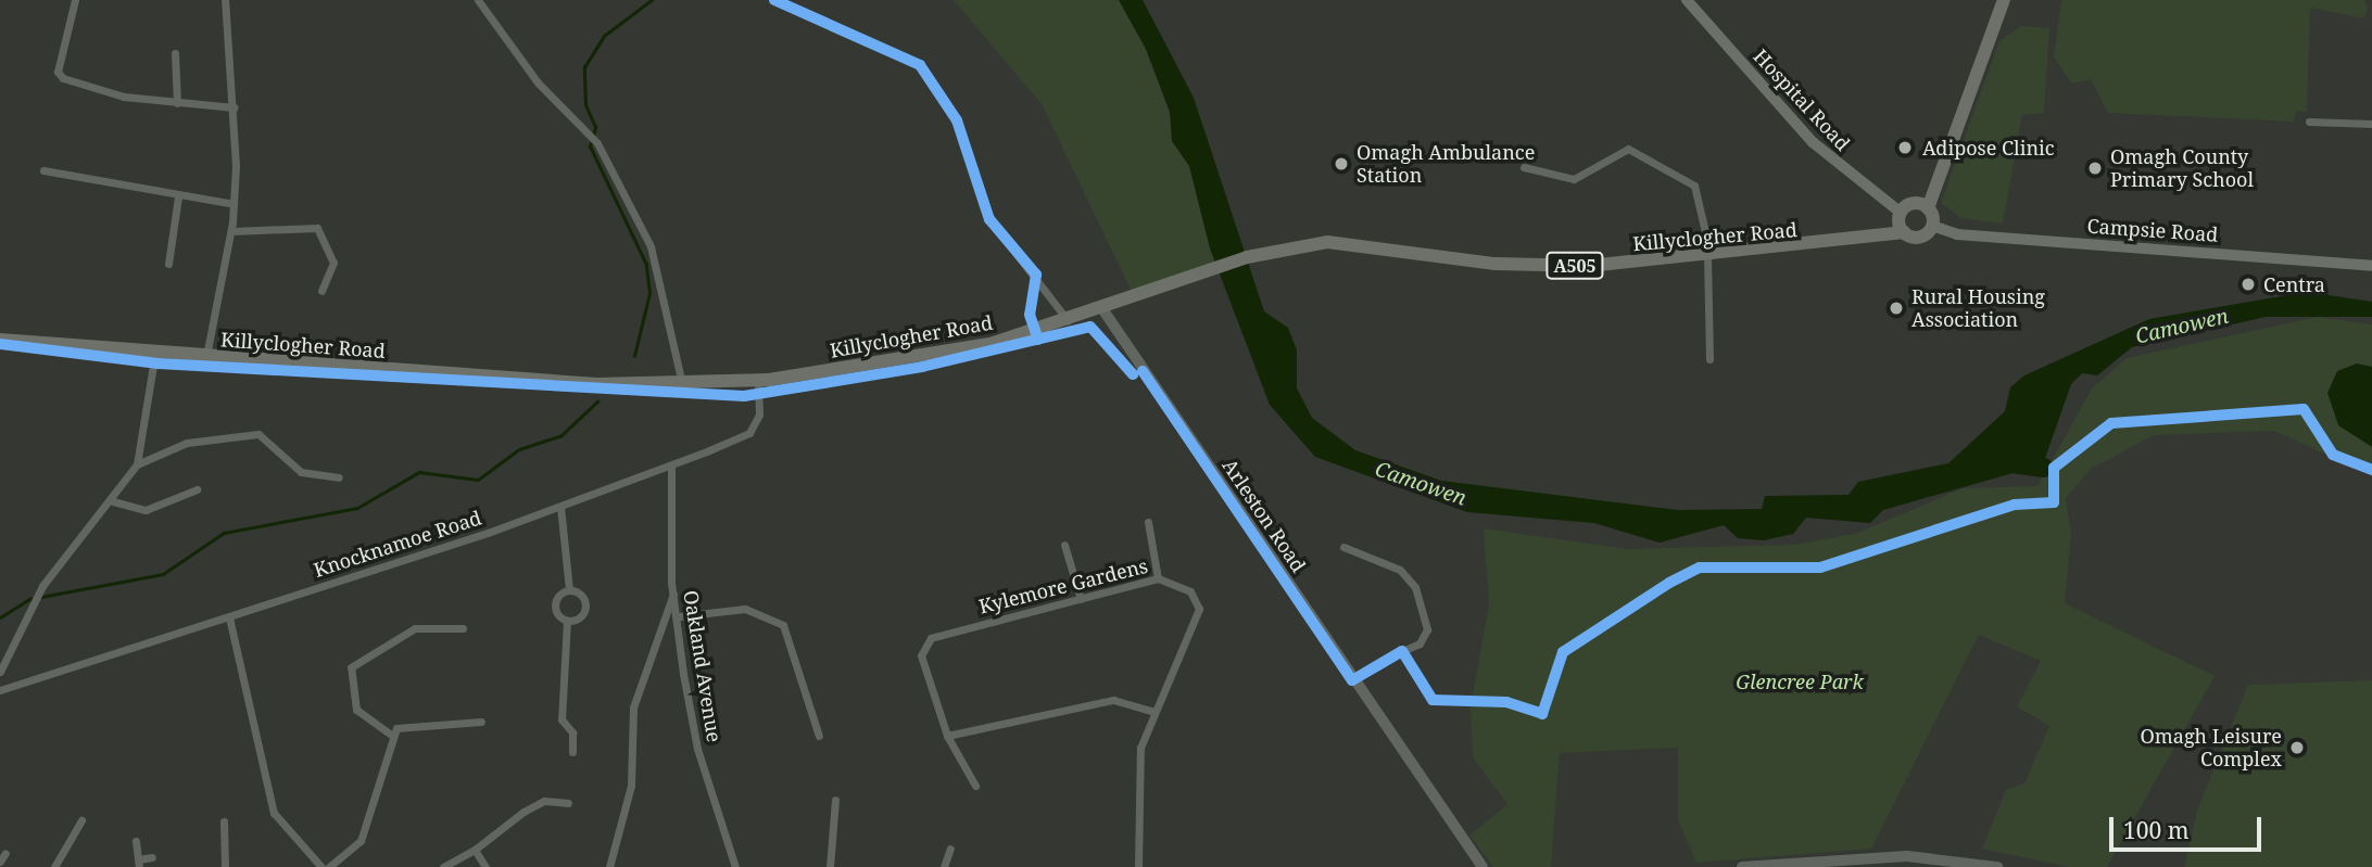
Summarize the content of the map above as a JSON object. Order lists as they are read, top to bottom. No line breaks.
{"streets":{"highway":["Killyclogher Road","A505"],"main road":["Hospital Road","Campsie Road"],"street":["Arleston Road","Knocknamoe Road","Kylemore Gardens","Oakland Avenue"]},"crossings":[["Hospital Road","Campsie Road"],["Hospital Road","Killyclogher Road"],["Hospital Road","A505"],["Campsie Road","Killyclogher Road"],["Campsie Road","A505"],["Killyclogher Road","A505"],["Killyclogher Road","Arleston Road"],["Killyclogher Road","Knocknamoe Road"],["Knocknamoe Road","Oakland Avenue"]],"water":["Camowen"],"parks":["Glencree Park"],"places":["Adipose Clinic","Omagh Ambulance Station","Omagh County Primary School","Centra","Rural Housing Association","Omagh Leisure Complex"],"scale_bar":"100 m"}
